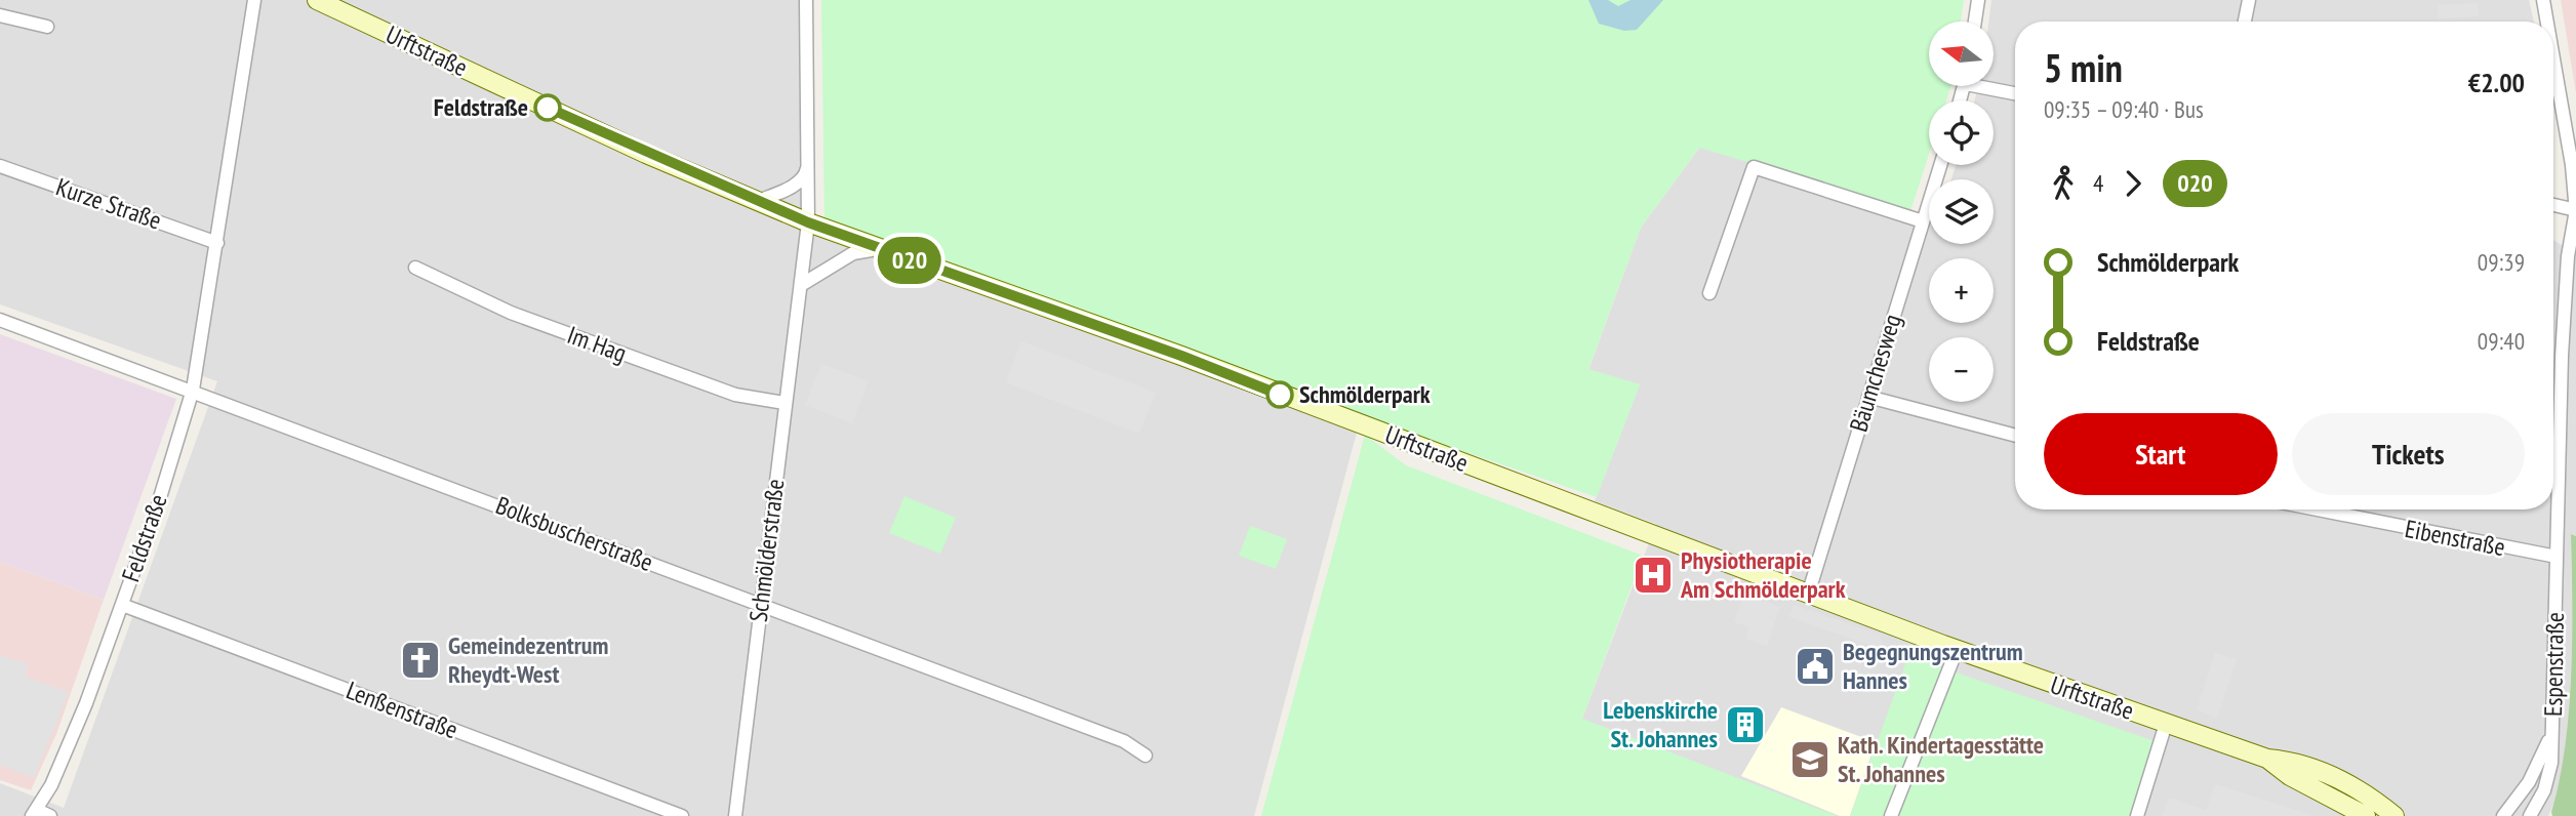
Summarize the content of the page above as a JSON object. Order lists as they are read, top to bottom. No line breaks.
{"streets":{"street":["Urftstraße","Kurze Straße","Im Hag","Bäumchesweg","Bolksbuscherstraße","Feldstraße","Eibenstraße","Schmölderstraße","Espenstraße","Lenßenstraße"]},"crossings":[["Urftstraße","Bäumchesweg"],["Urftstraße","Schmölderstraße"],["Kurze Straße","Feldstraße"],["Im Hag","Schmölderstraße"],["Bolksbuscherstraße","Feldstraße"],["Bolksbuscherstraße","Schmölderstraße"],["Feldstraße","Lenßenstraße"],["Eibenstraße","Espenstraße"]],"places":{"other":["Feldstraße","Schmölderpark"],"hospital":["Physiotherapie Am Schmölderpark"],"church":["Gemeindezentrum Rheydt-West"],"public building":["Begegnungszentrum Hannes"],"building":["Lebenskirche St. Johannes"],"school or university":["Kath. Kindertagesstätte St. Johannes"]},"lines":["bus line 020"],"north":"left","page":{"on_map":"020","map_buttons":["+","−"],"heading":["5 min","09:35 – 09:40 · Bus","€2.00"],"legs":["4","020"],"list":[{"name":"Schmölderpark","value":"09:39"},{"name":"Feldstraße","value":"09:40"}],"buttons":["Start","Tickets"]}}
